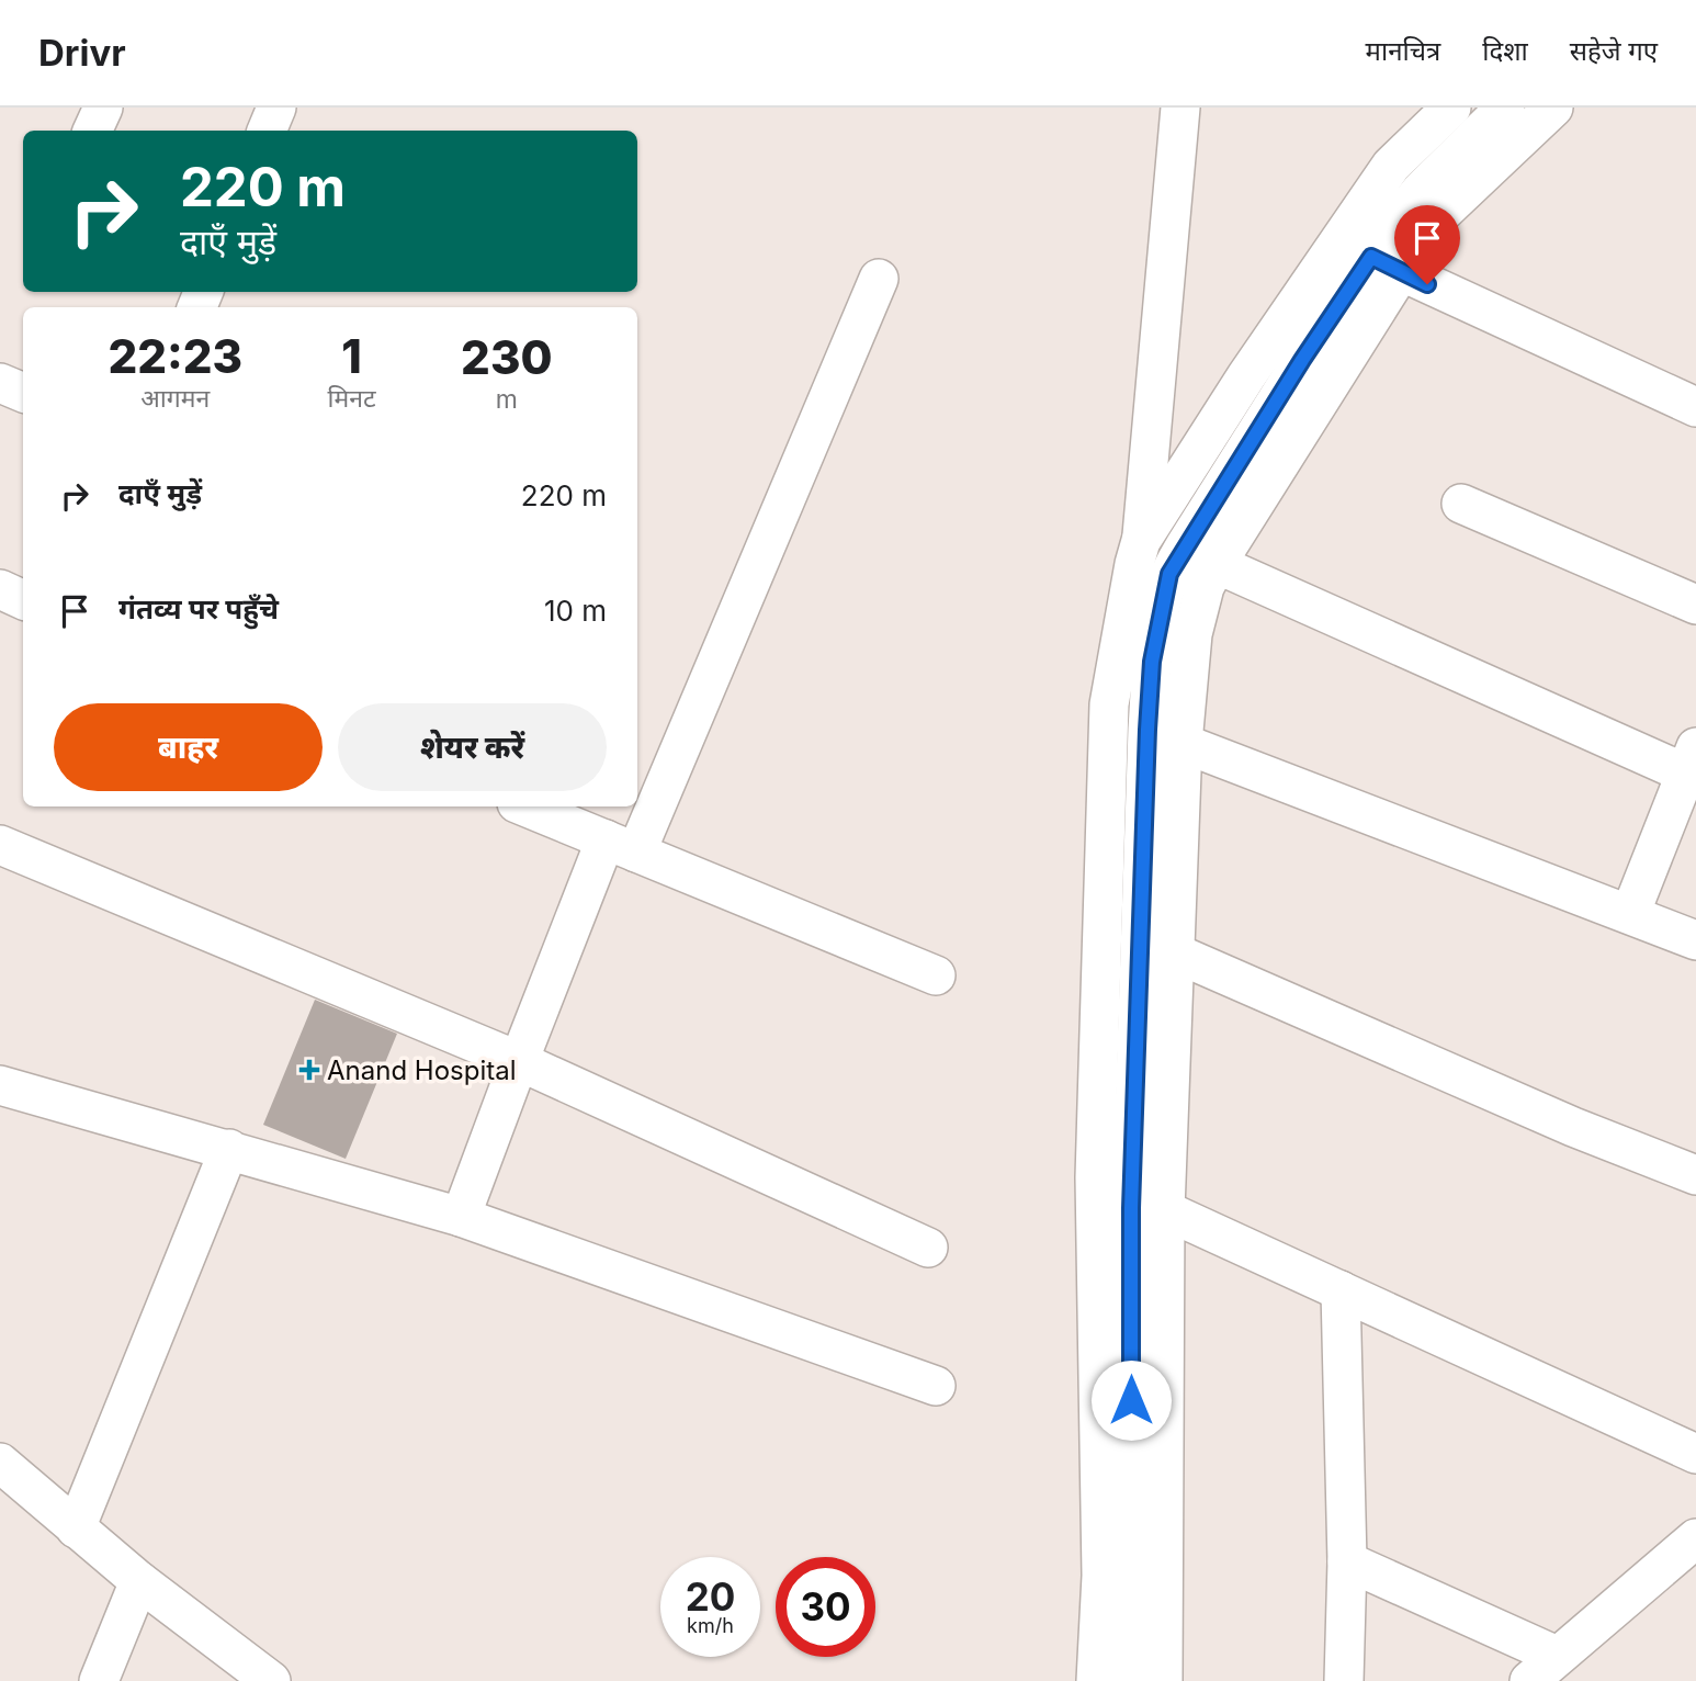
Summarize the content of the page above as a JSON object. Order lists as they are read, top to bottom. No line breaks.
{"places":{"health":["Anand Hospital"]},"page":{"header":"Drivr","nav":["मानचित्र","दिशा","सहेजे गए"],"turn":["220 m","दाएँ मुड़ें"],"eta":["22:23","आगमन","1","मिनट","230","m"],"list":[{"name":"दाएँ मुड़ें","value":"220 m"},{"name":"गंतव्य पर पहुँचे","value":"10 m"}],"buttons":["बाहर","शेयर करें"],"speed":"20 km/h","limit":"30"}}
